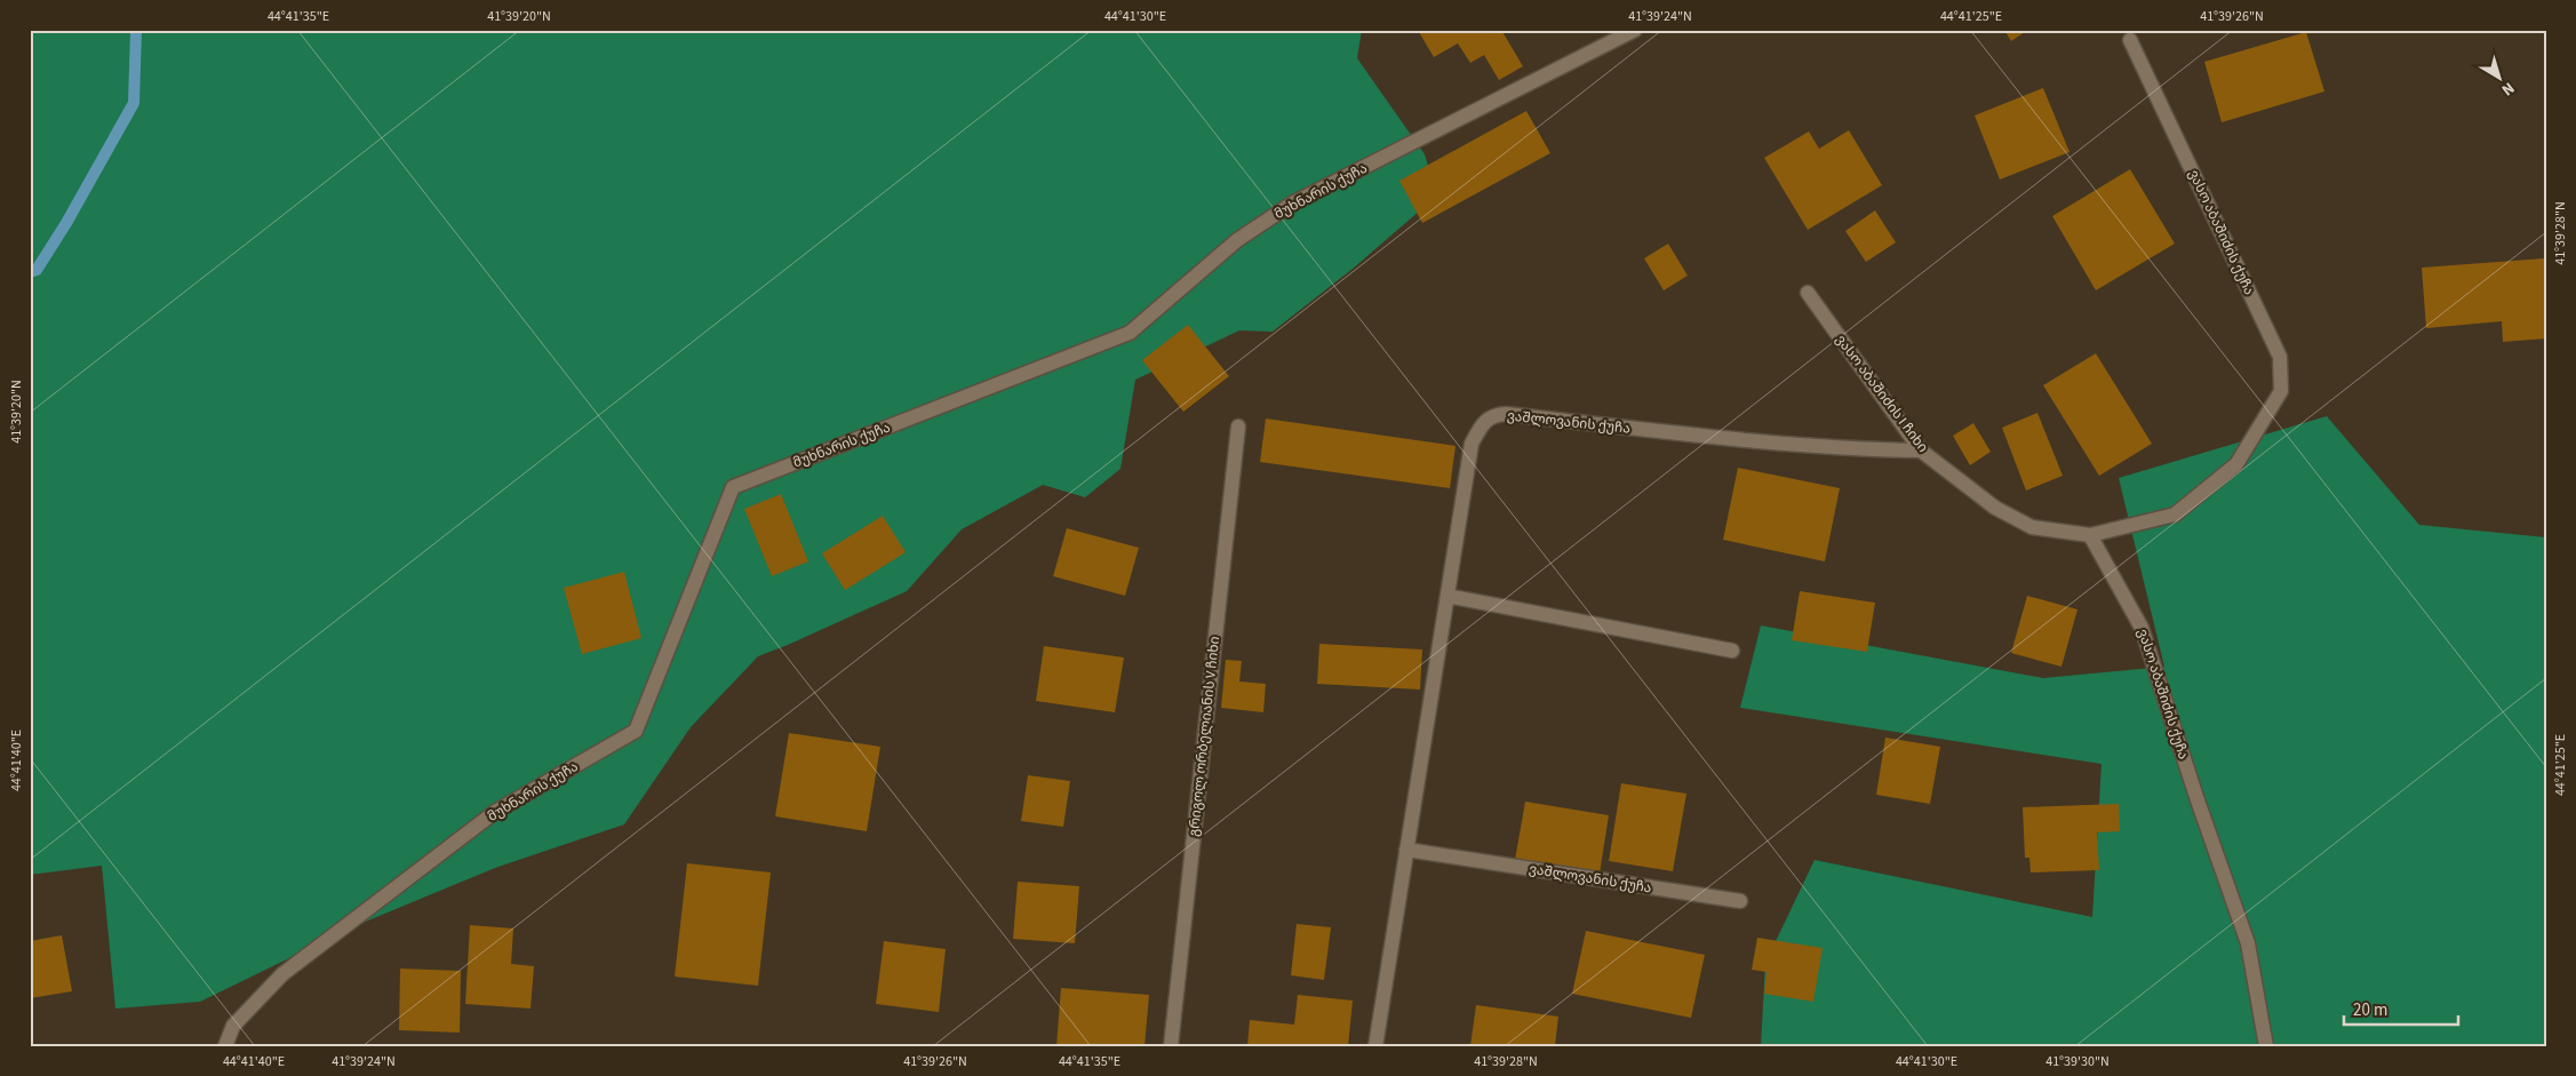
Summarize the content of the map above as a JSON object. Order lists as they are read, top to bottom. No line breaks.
{"streets":{"lane":["მუხნარის ქუჩა","ვასო აბაშიძის ქუჩა","ვასო აბაშიძის I ჩიხი","ვაშლოვანის ქუჩა","გრიგოლ ორბელიანის V ჩიხი"]},"crossings":[["ვასო აბაშიძის ქუჩა","ვასო აბაშიძის I ჩიხი"],["ვასო აბაშიძის I ჩიხი","ვაშლოვანის ქუჩა"]],"scale_bar":"20 m","north":"bottom right","coordinates":["44°41'35\"E","41°39'20\"N","44°41'30\"E","41°39'24\"N","44°41'25\"E","41°39'26\"N","41°39'28\"N","44°41'40\"E","41°39'30\"N"]}
